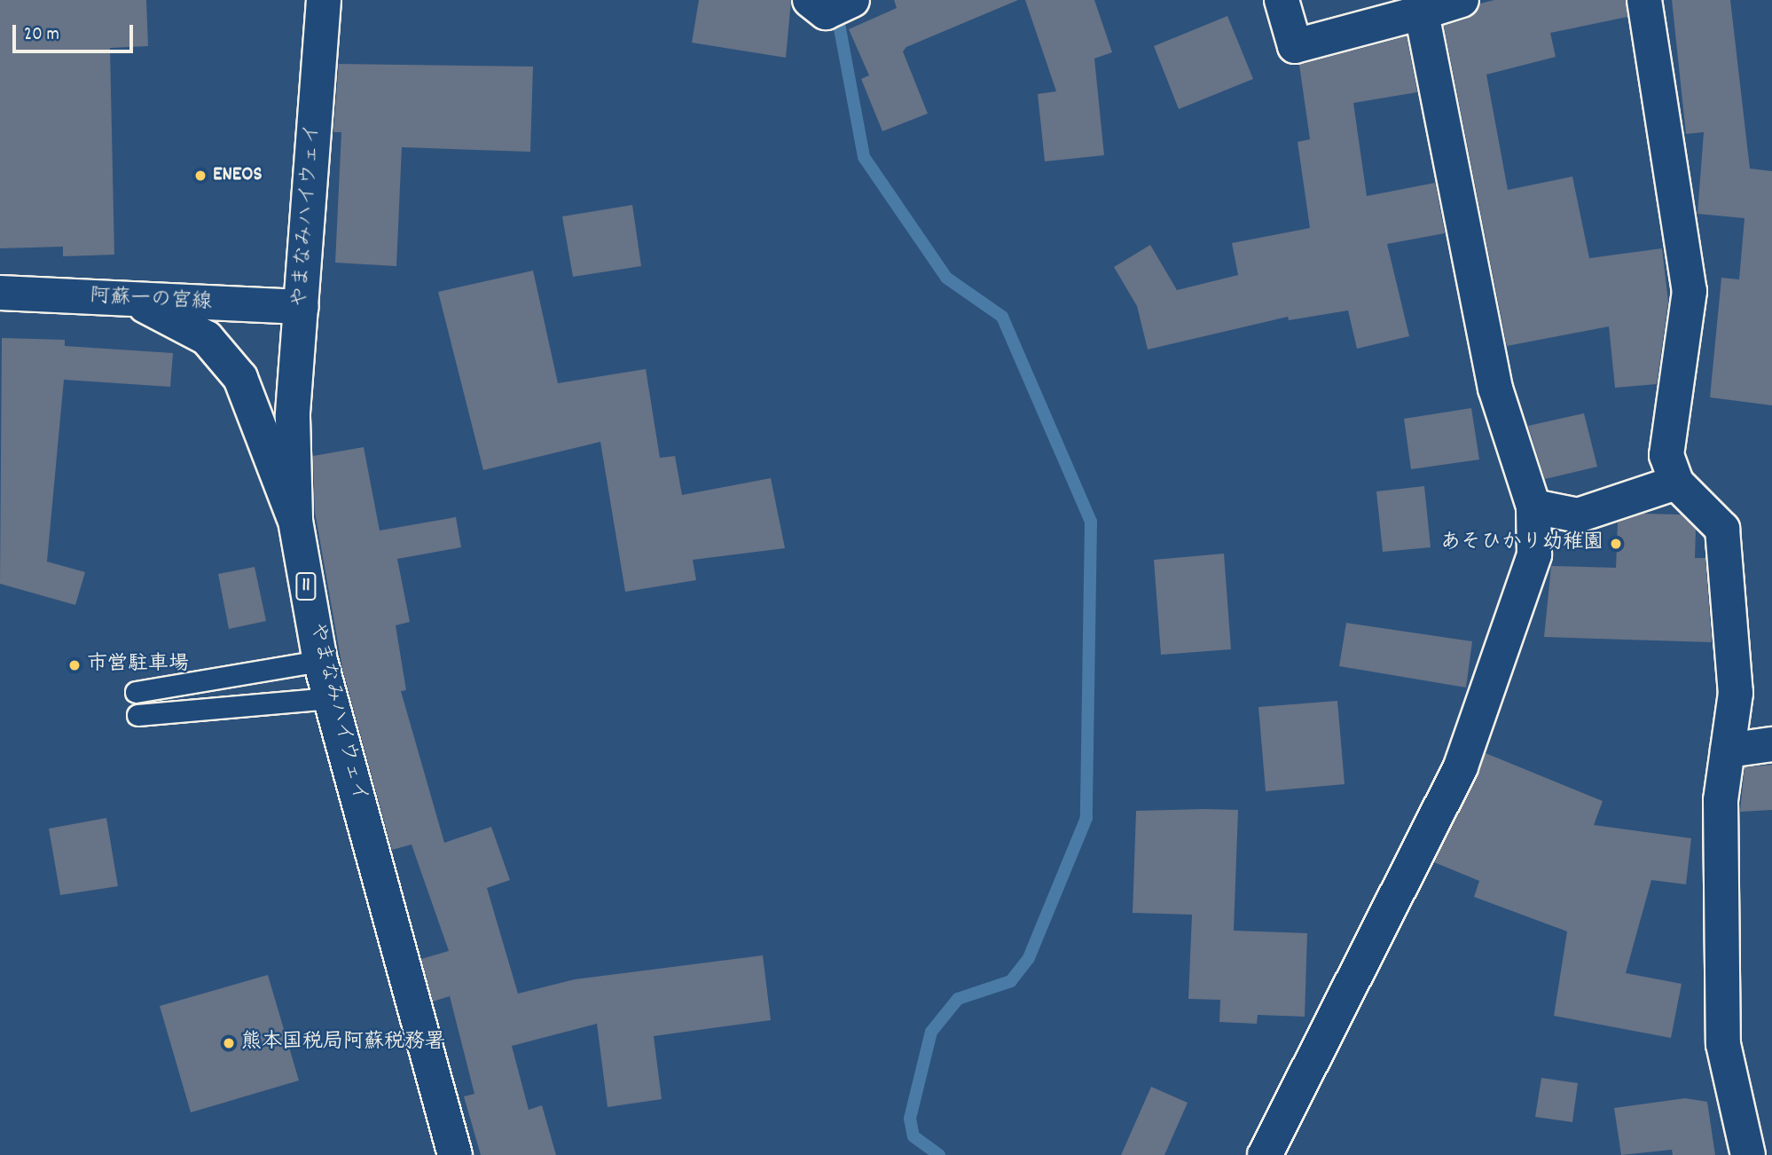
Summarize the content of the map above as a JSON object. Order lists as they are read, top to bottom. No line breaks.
{"streets":{"street":["やまなみハイウェイ","阿蘇一の宮線","11"]},"crossings":[["やまなみハイウェイ","阿蘇一の宮線"]],"places":["ENEOS","あそひかり幼稚園","市営駐車場","熊本国税局阿蘇税務署"],"scale_bar":"20 m"}
